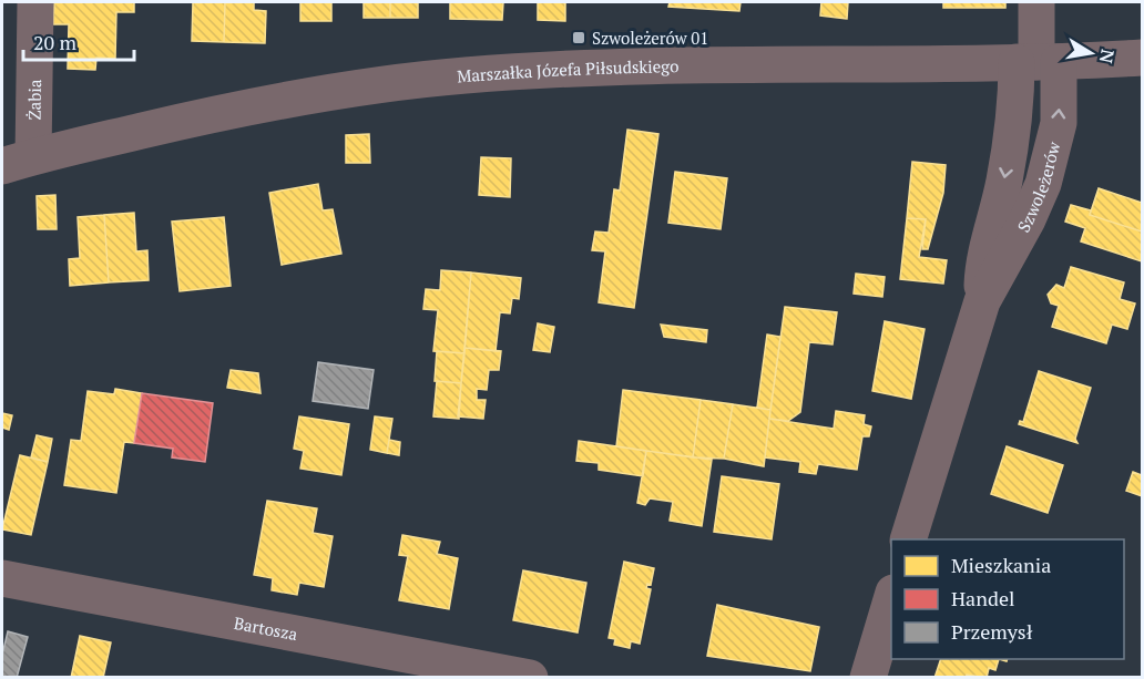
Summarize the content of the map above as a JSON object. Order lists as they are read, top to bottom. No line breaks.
{"streets":{"street":["Marszałka Józefa Piłsudskiego","Żabia","Szwoleżerów","Bartosza"]},"crossings":[["Marszałka Józefa Piłsudskiego","Żabia"],["Marszałka Józefa Piłsudskiego","Szwoleżerów"]],"places":{"transit":["Szwoleżerów 01"]},"legend":["Mieszkania","Handel","Przemysł"],"scale_bar":"20 m","north":"right"}
